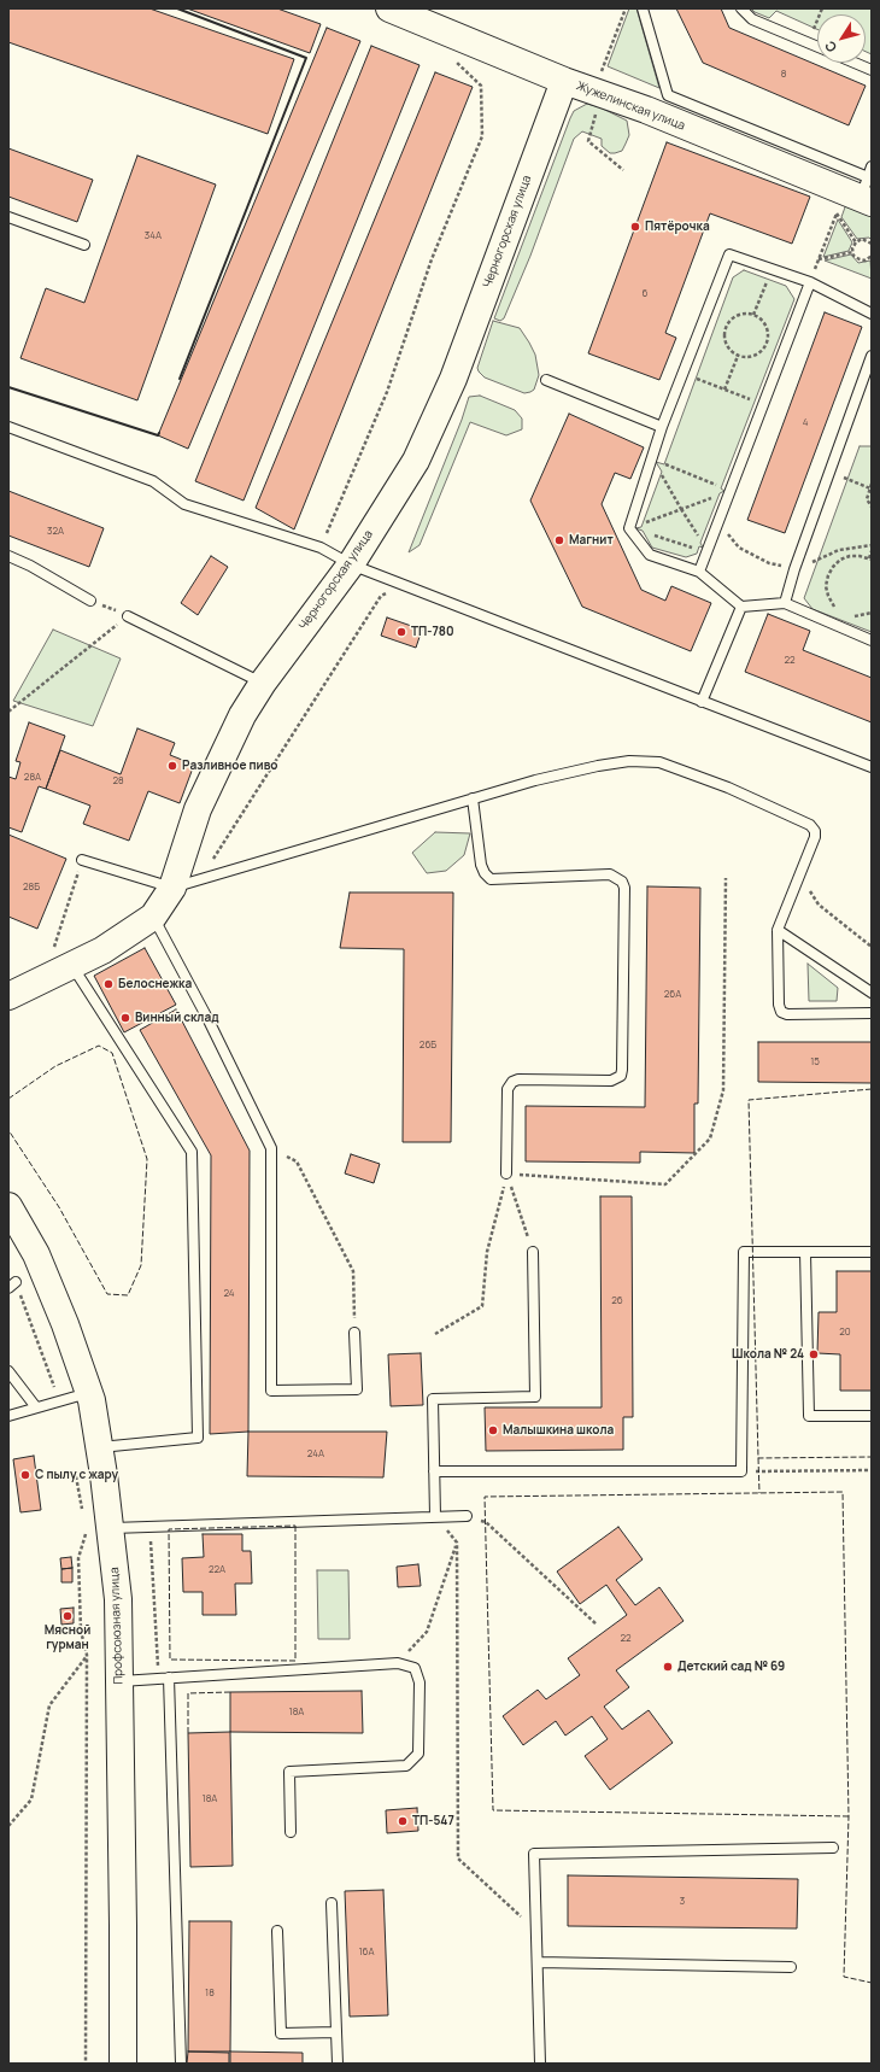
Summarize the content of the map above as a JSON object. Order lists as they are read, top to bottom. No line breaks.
{"streets":{"street":["Жужелинская улица","Черногорская улица","Профсоюзная улица"]},"crossings":[["Жужелинская улица","Черногорская улица"]],"places":["Пятёрочка","Магнит","ТП-780","Разливное пиво","Белоснежка","Винный склад","Школа № 24","Малышкина школа","С пылу с жару","Мясной гурман","Детский сад № 69","ТП-547"],"house_numbers":["8","34А","6","4","32А","22","28А","28","28Б","26А","26Б","15","24","26","20","24А","22А","22","18А","18А","3","16А","18"],"north":"bottom left"}
